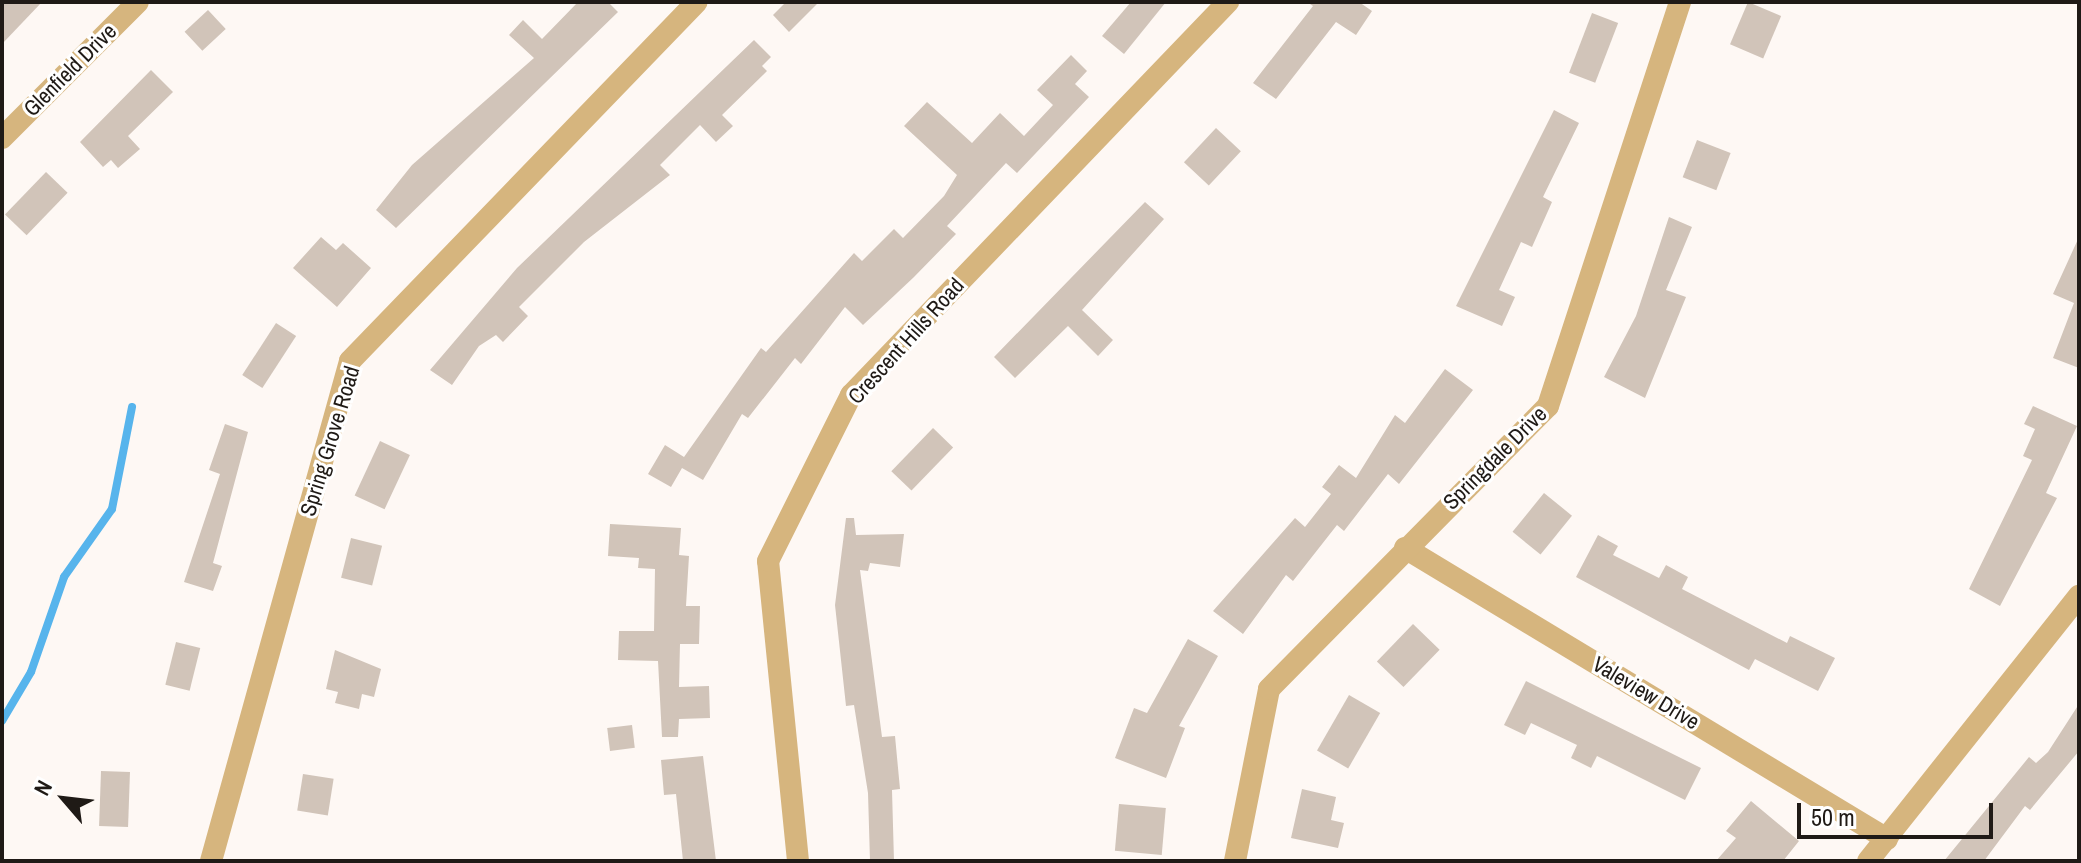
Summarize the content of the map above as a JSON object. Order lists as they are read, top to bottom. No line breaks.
{"streets":{"street":["Glenfield Drive","Crescent Hills Road","Spring Grove Road","Springdale Drive","Valeview Drive"]},"crossings":[["Springdale Drive","Valeview Drive"]],"scale_bar":"50 m","north":"top left"}
